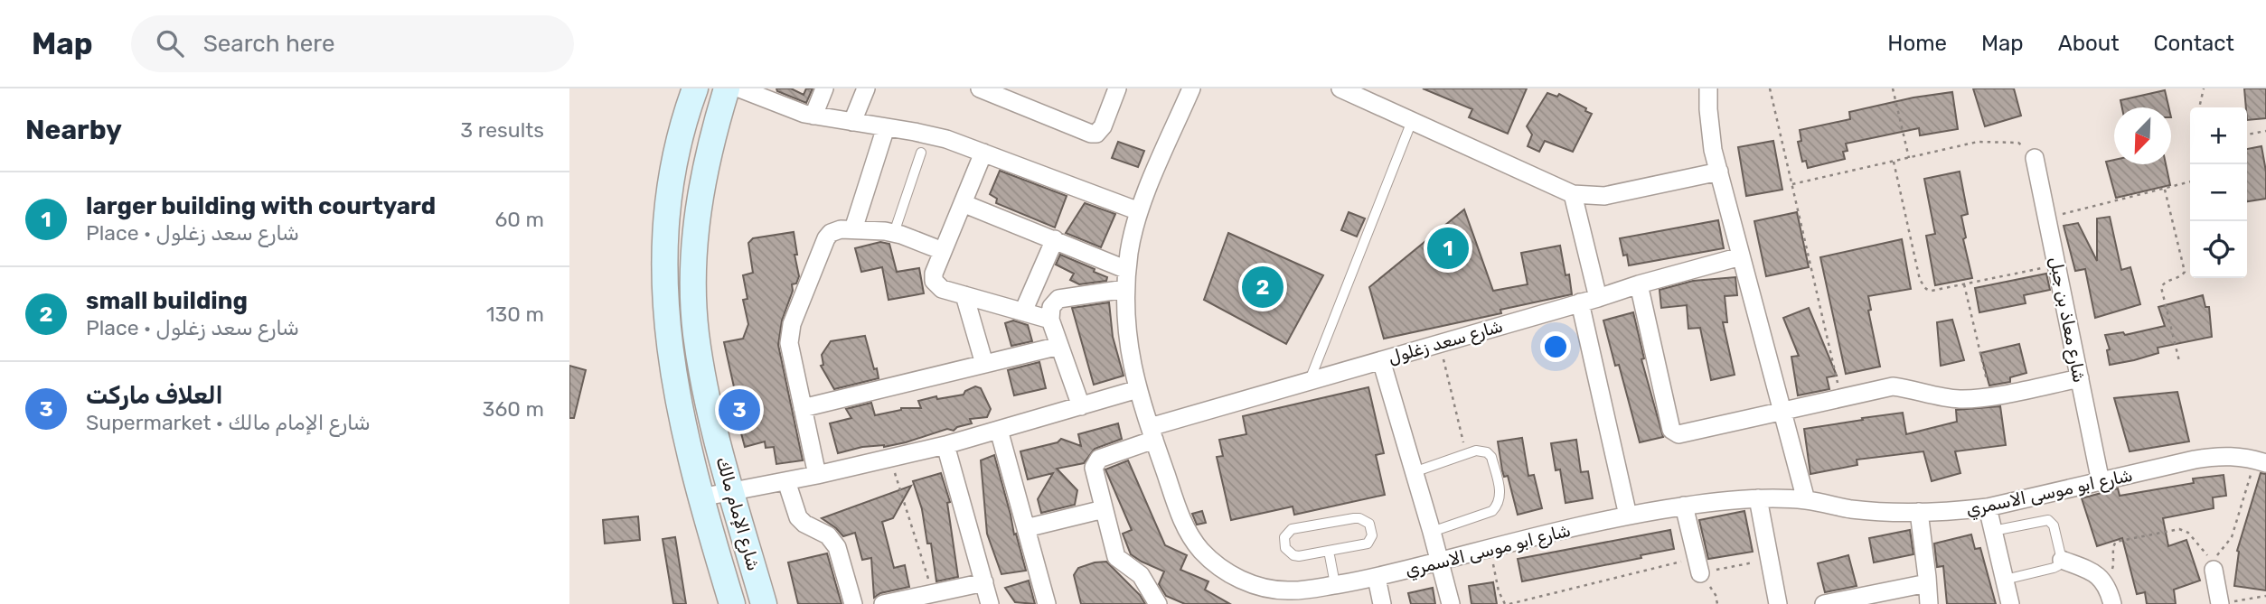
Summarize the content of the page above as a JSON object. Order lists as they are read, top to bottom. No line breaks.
{"streets":{"street":["شارع معاذ بن جبل","شارع سعد زغلول","شارع ابو موسى الاسمري","شارع الإمام مالك"]},"crossings":[["شارع معاذ بن جبل","شارع ابو موسى الاسمري"],["شارع سعد زغلول","شارع ابو موسى الاسمري"]],"north":"bottom left","page":{"header":"Map","search":"Search here","nav":["Home","Map","About","Contact"],"heading":["Nearby","3 results"],"map_buttons":["+","−"],"list":[{"mark":"1","name":"larger building with courtyard","note":"Place · شارع سعد زغلول","value":"60 m"},{"mark":"2","name":"small building","note":"Place · شارع سعد زغلول","value":"130 m"},{"mark":"3","name":"العلاف ماركت","note":"Supermarket · شارع الإمام مالك","value":"360 m"}],"pins":["1","2","3"]}}
